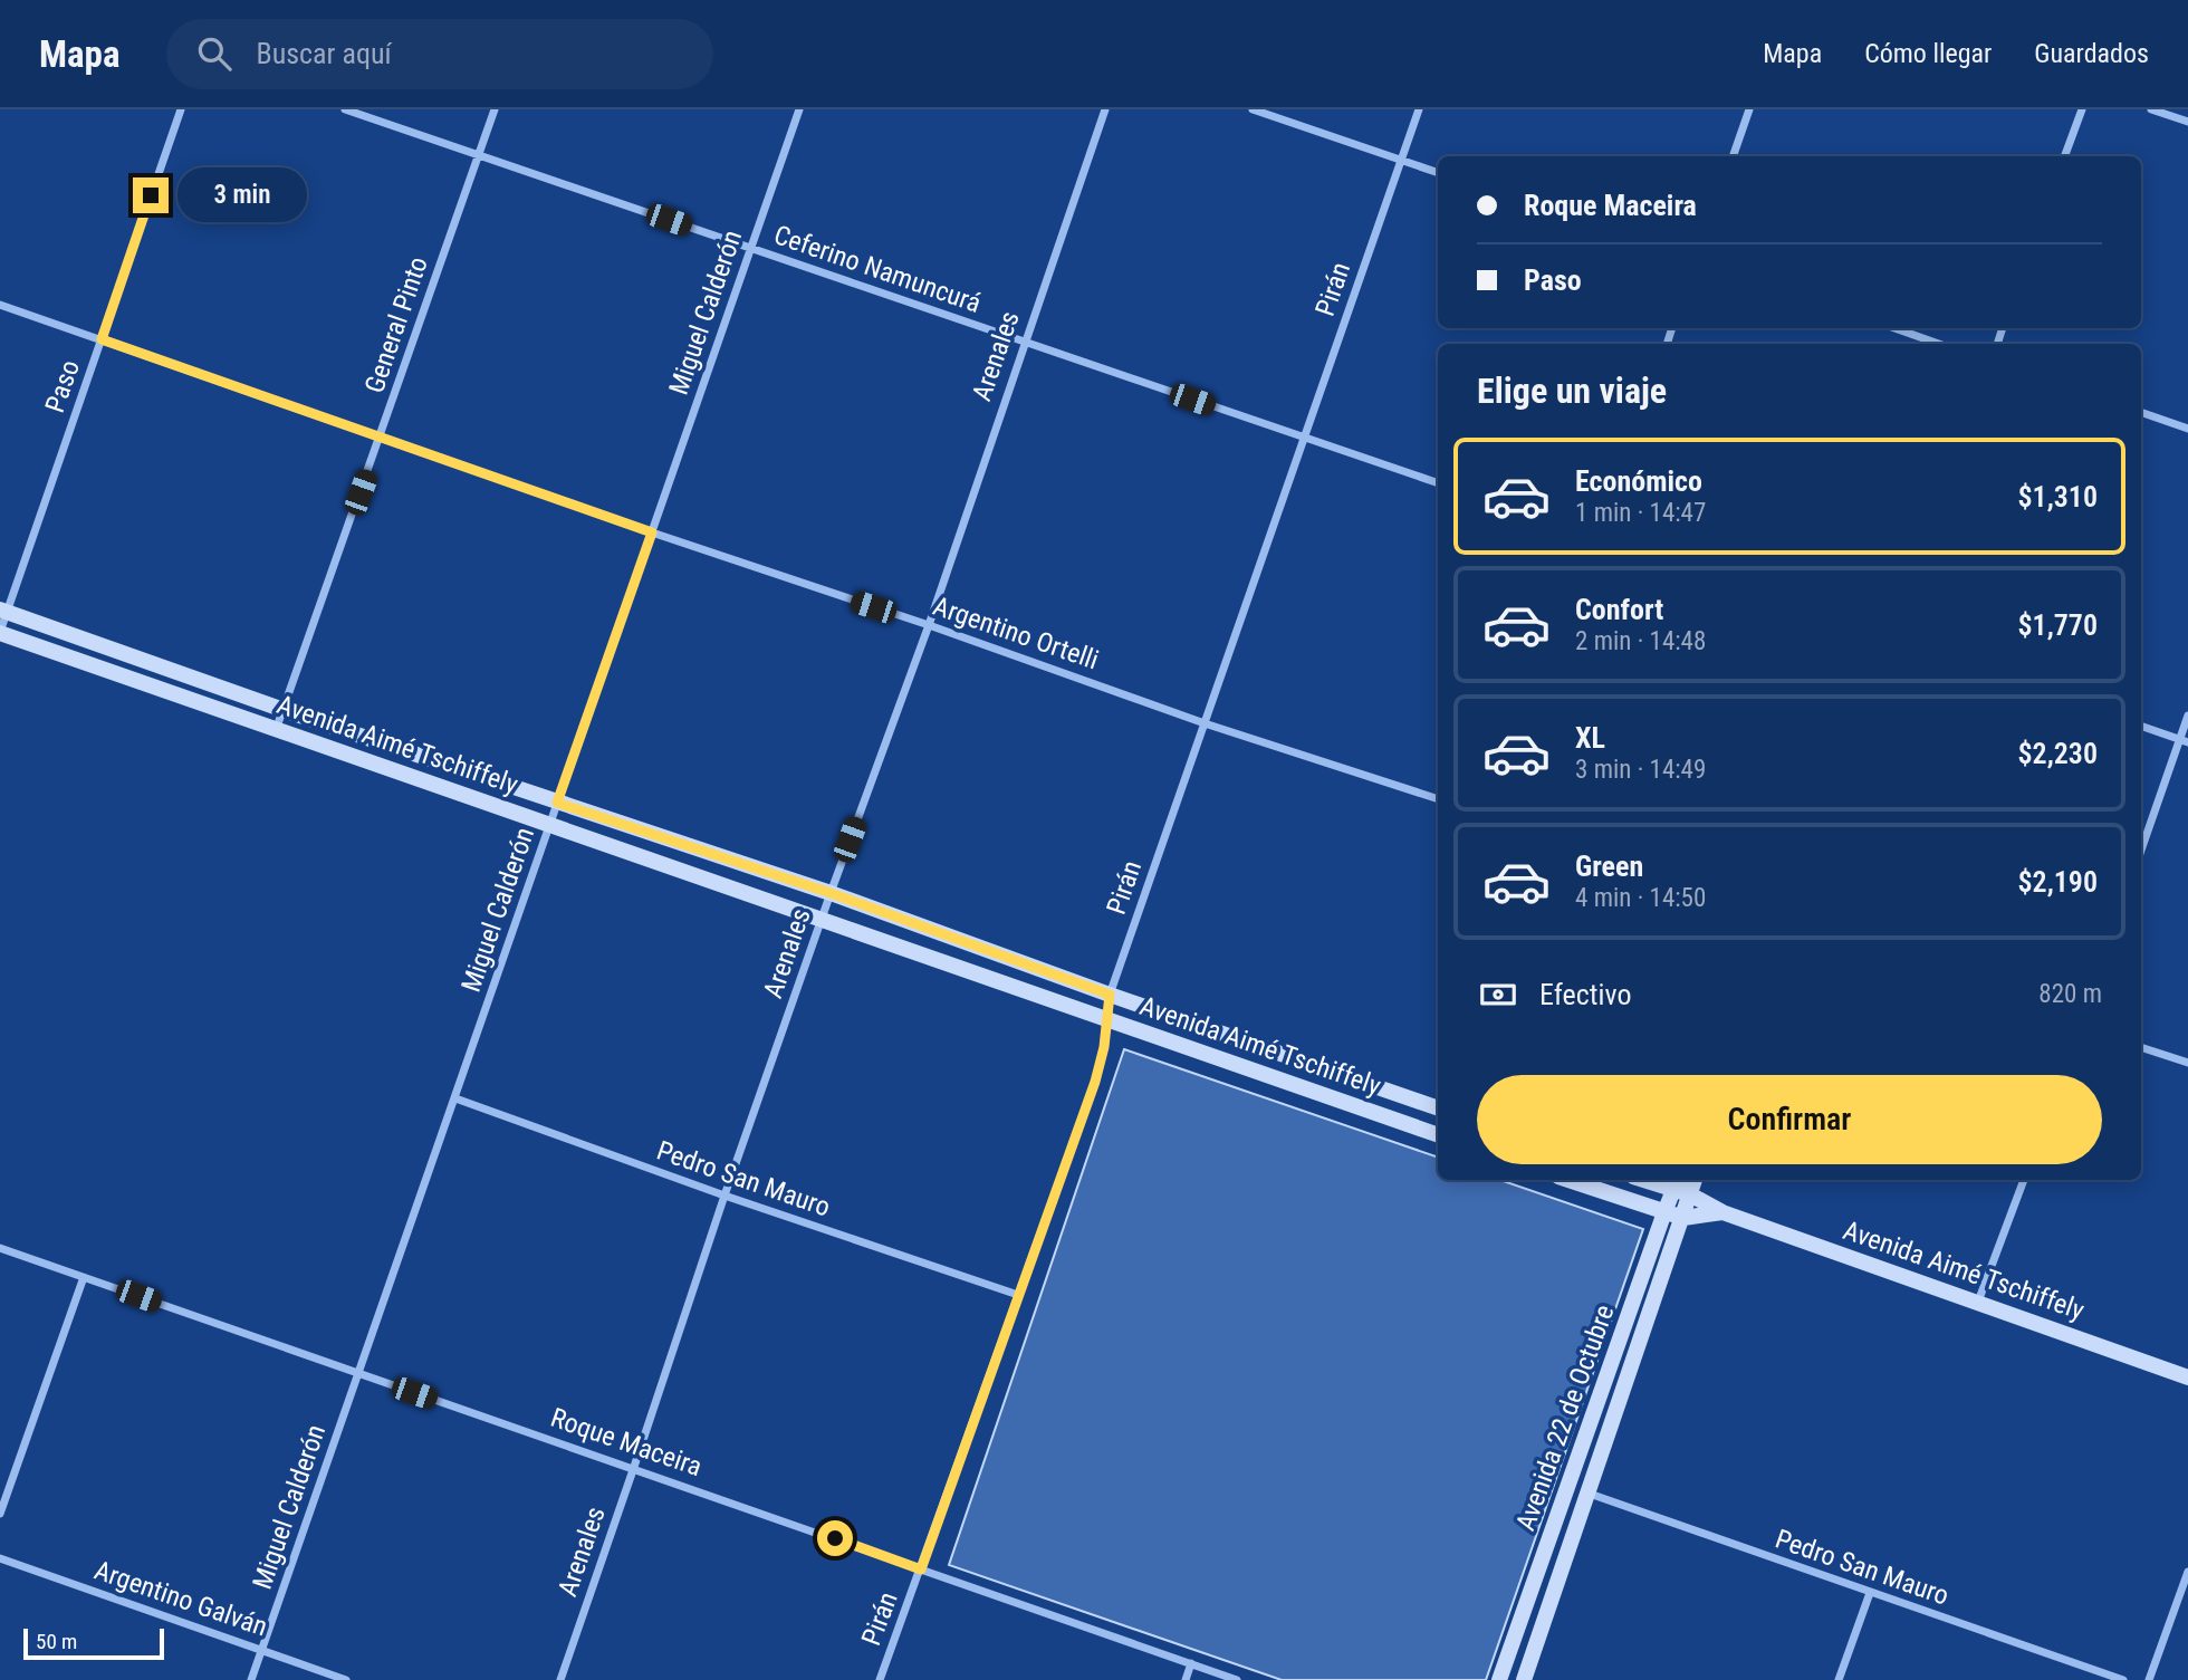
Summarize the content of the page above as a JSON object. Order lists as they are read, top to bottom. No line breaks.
{"streets":{"main road":["Avenida Aimé Tschiffely","Avenida 22 de Octubre"],"street":["Ceferino Namuncurá","Pirán","Miguel Calderón","General Pinto","Arenales","Paso","Argentino Ortelli","Pedro San Mauro","Roque Maceira","Argentino Galván"]},"crossings":[["Ceferino Namuncurá","Pirán"],["Ceferino Namuncurá","Miguel Calderón"],["Ceferino Namuncurá","General Pinto"],["Ceferino Namuncurá","Arenales"],["Pirán","Argentino Ortelli"],["Pirán","Avenida Aimé Tschiffely"],["Pirán","Pedro San Mauro"],["Pirán","Roque Maceira"],["Miguel Calderón","Argentino Ortelli"],["Miguel Calderón","Avenida Aimé Tschiffely"],["Miguel Calderón","Pedro San Mauro"],["Miguel Calderón","Roque Maceira"],["Miguel Calderón","Argentino Galván"],["General Pinto","Argentino Ortelli"],["General Pinto","Avenida Aimé Tschiffely"],["Arenales","Argentino Ortelli"],["Arenales","Avenida Aimé Tschiffely"],["Arenales","Pedro San Mauro"],["Arenales","Roque Maceira"],["Paso","Argentino Ortelli"],["Paso","Avenida Aimé Tschiffely"],["Avenida Aimé Tschiffely","Avenida 22 de Octubre"],["Pedro San Mauro","Avenida 22 de Octubre"]],"scale_bar":"50 m","page":{"header":"Mapa","search":"Buscar aquí","nav":["Mapa","Cómo llegar","Guardados"],"banner":["Roque Maceira","Paso"],"bubble":"3 min","heading":"Elige un viaje","list":[{"name":"Económico","note":"1 min · 14:47","value":"$1,310"},{"name":"Confort","note":"2 min · 14:48","value":"$1,770"},{"name":"XL","note":"3 min · 14:49","value":"$2,230"},{"name":"Green","note":"4 min · 14:50","value":"$2,190"}],"pay":["Efectivo","820 m"],"buttons":"Confirmar","scale":"50 m"}}
